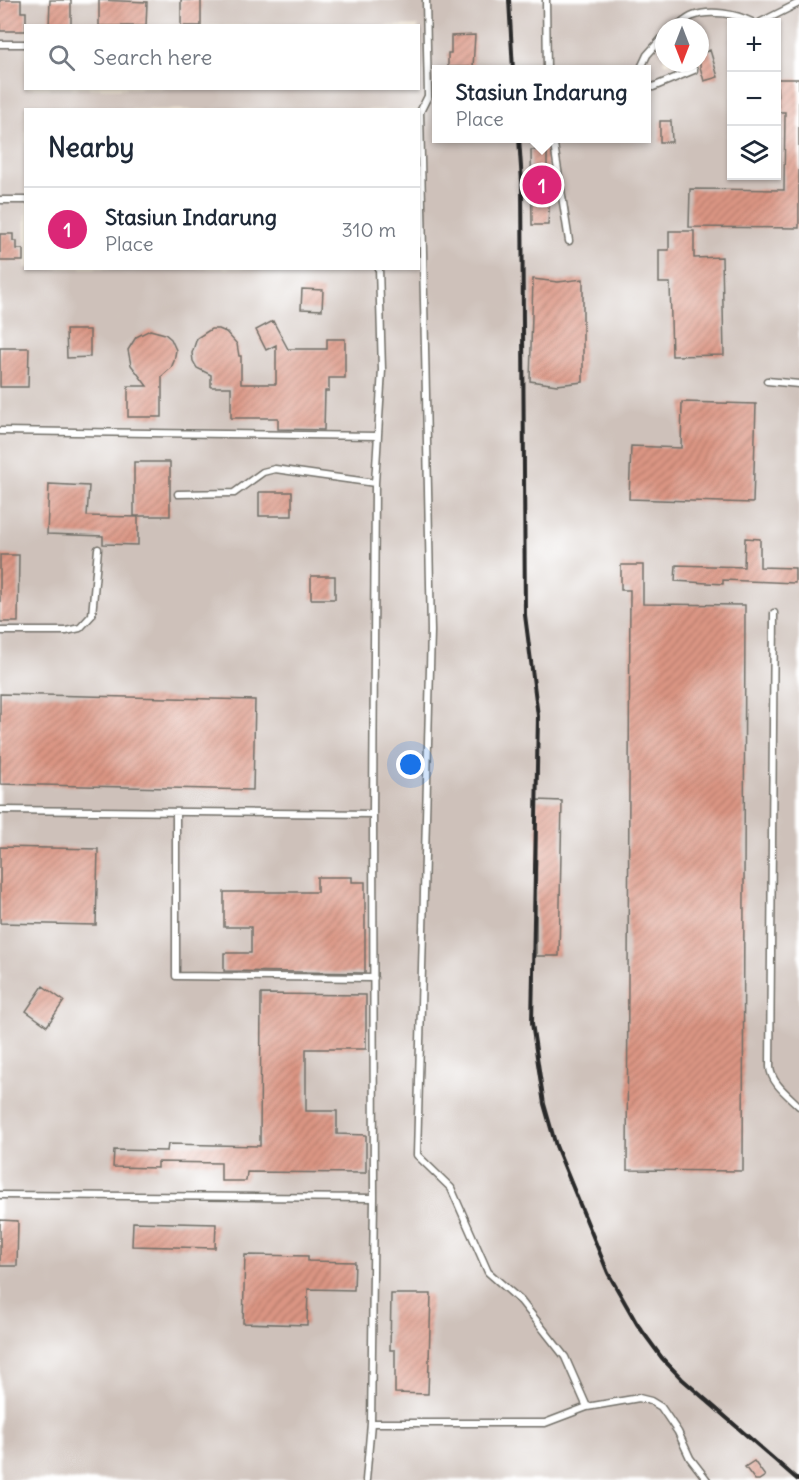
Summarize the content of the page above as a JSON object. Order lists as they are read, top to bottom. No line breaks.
{"north":"bottom","page":{"map_buttons":["+","−"],"search":"Search here","popup":["Stasiun Indarung","Place"],"heading":"Nearby","pins":"1","list":[{"mark":"1","name":"Stasiun Indarung","note":"Place","value":"310 m"}]}}
